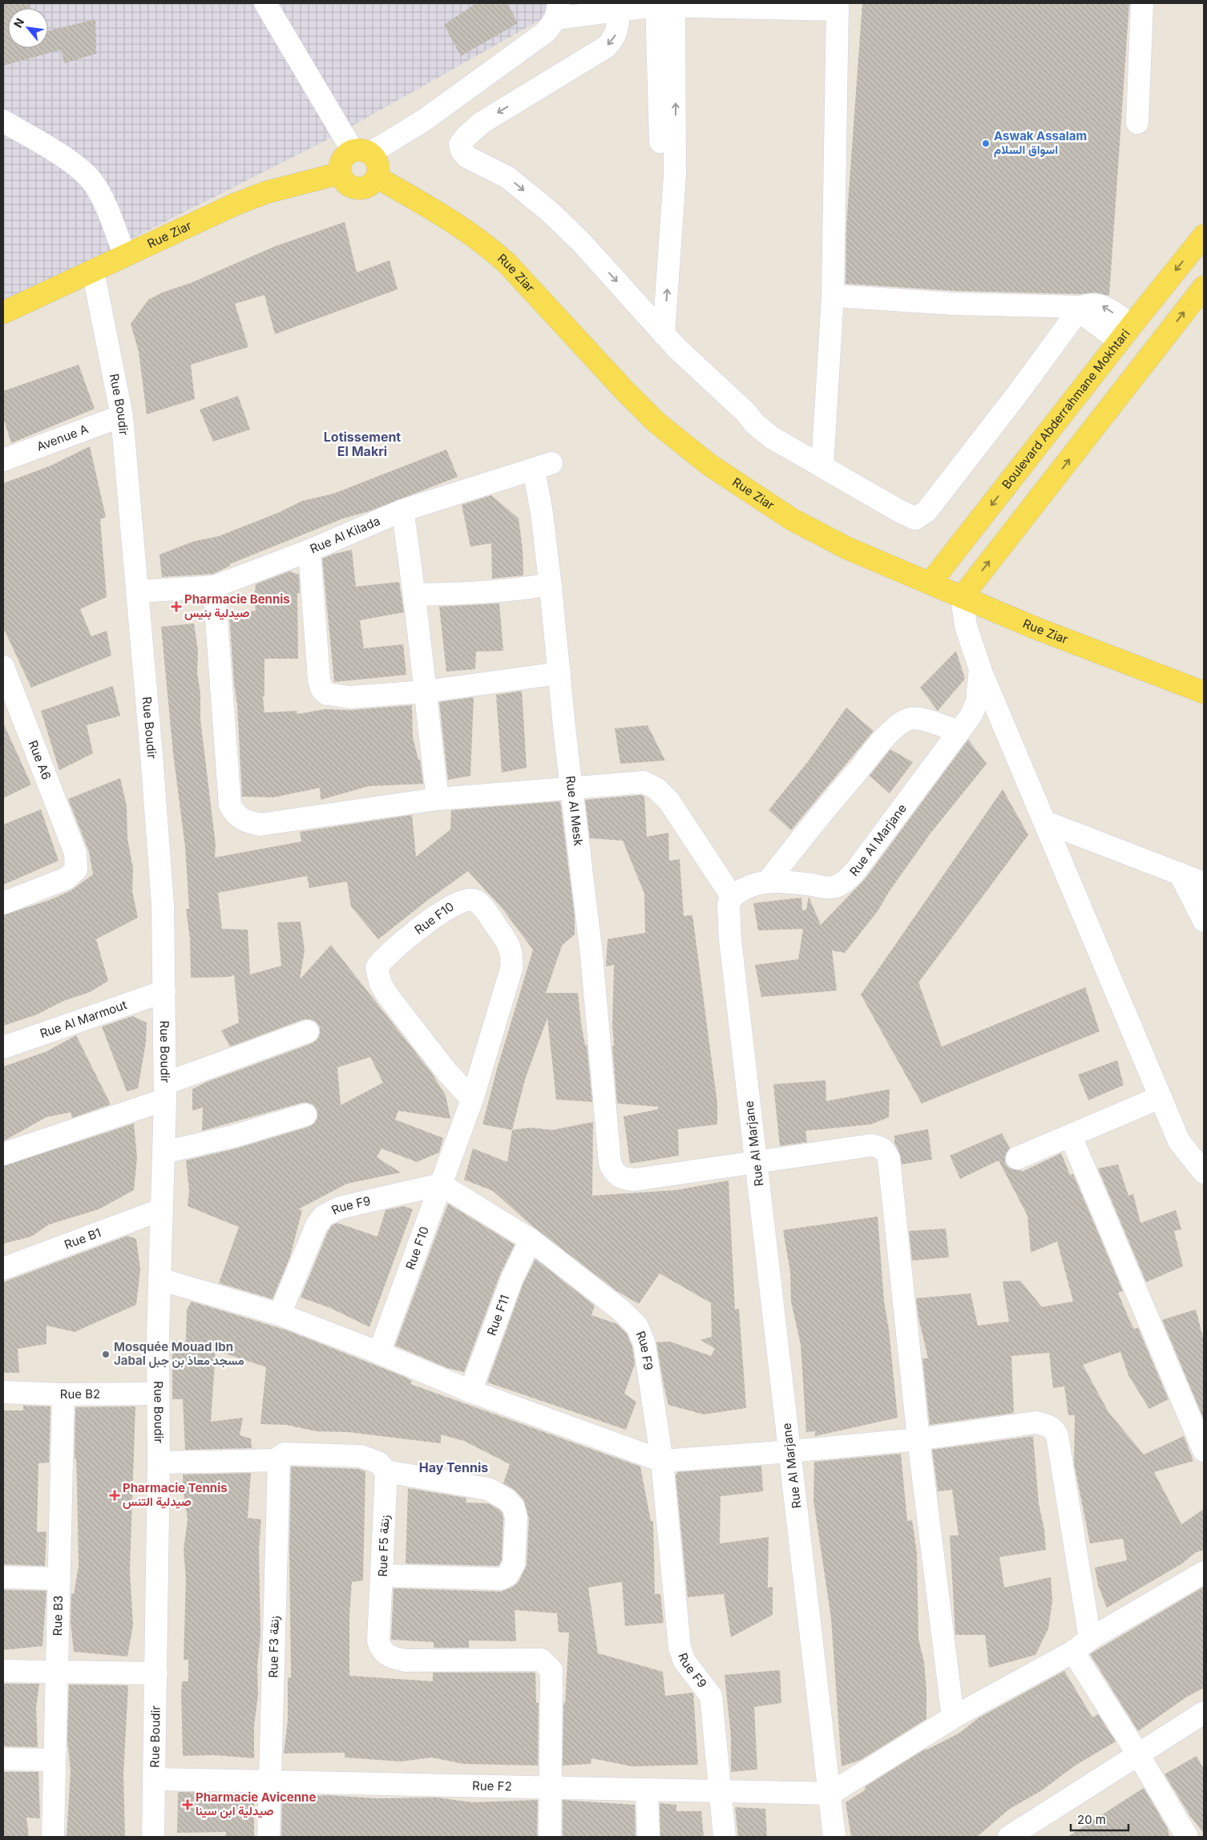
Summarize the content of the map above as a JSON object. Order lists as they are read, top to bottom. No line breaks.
{"streets":{"main road":["Rue Ziar","Boulevard Abderrahmane Mokhtari"],"street":["Rue Boudir","Avenue A","Rue Al Kilada","Rue A6","Rue Al Mesk","Rue Al Marjane","Rue F10","Rue Al Marmout","Rue F9","Rue B1","Rue F11","Rue B2","Rue F5 زنقة","Rue B3","Rue F3 زنقة","Rue F2"]},"crossings":[["Rue Ziar","Rue Boudir"],["Rue Ziar","Boulevard Abderrahmane Mokhtari"],["Rue Ziar","Rue Al Marjane"],["Rue Boudir","Avenue A"],["Rue Boudir","Rue Al Kilada"],["Rue Boudir","Rue Al Marmout"],["Rue Boudir","Rue B1"],["Rue Boudir","Rue B2"],["Rue Boudir","Rue F2"],["Rue Al Kilada","Rue Al Mesk"],["Rue Al Mesk","Rue Al Marjane"],["Rue Al Marjane","Rue F2"],["Rue F10","Rue F9"],["Rue F9","Rue F11"],["Rue F9","Rue F2"],["Rue B2","Rue B3"],["Rue F5 زنقة","Rue F2"],["Rue F3 زنقة","Rue F2"]],"districts":["Lotissement El Makri","Hay Tennis"],"places":{"other":["Aswak Assalam اسواق السلام","Mosquée Mouad Ibn Jabal مسجد معاذ بن جبل"],"health":["Pharmacie Bennis صيدلية بنيس","Pharmacie Tennis صيدلية التنس","Pharmacie Avicenne صيدلية ابن سينا"]},"scale_bar":"20 m","north":"top left"}
